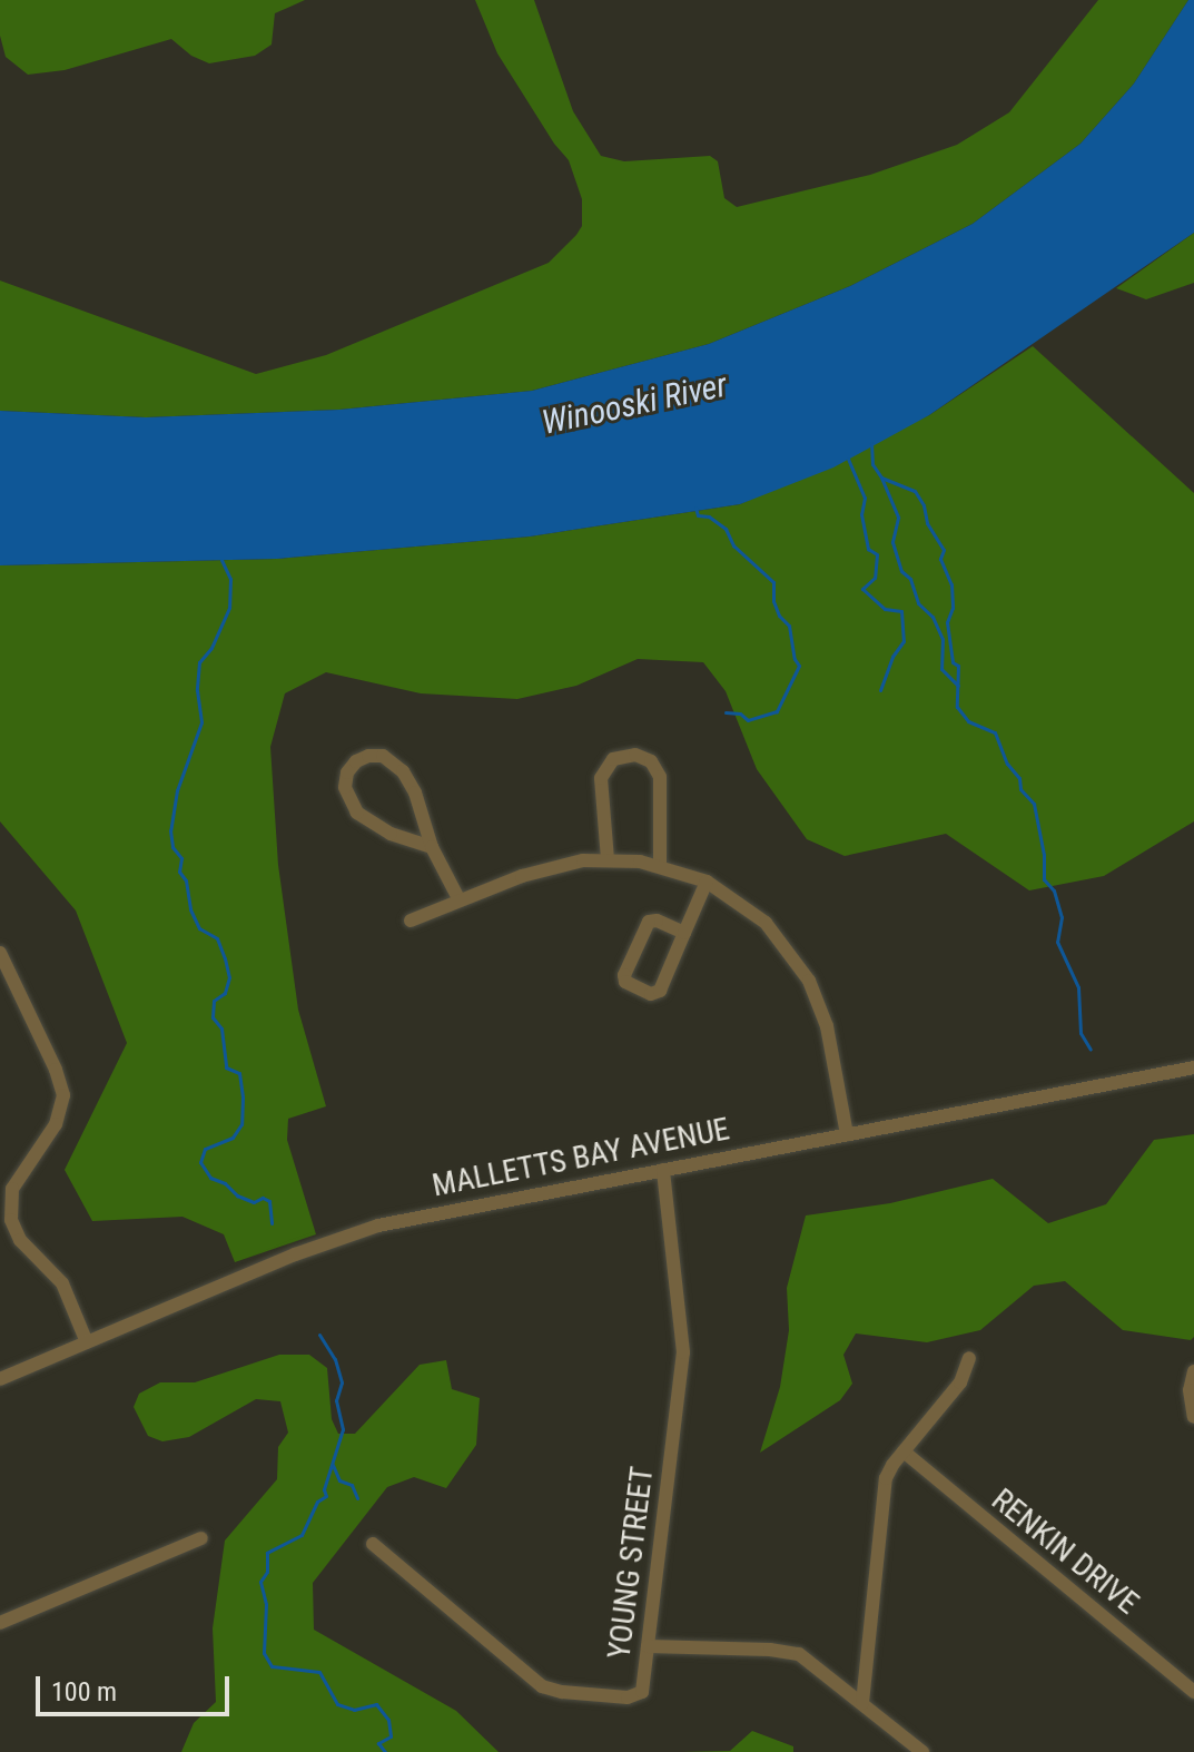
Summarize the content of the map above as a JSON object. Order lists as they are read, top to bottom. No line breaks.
{"streets":{"street":["MALLETTS BAY AVENUE","RENKIN DRIVE","YOUNG STREET"]},"crossings":[["MALLETTS BAY AVENUE","YOUNG STREET"]],"water":["Winooski River"],"scale_bar":"100 m"}
